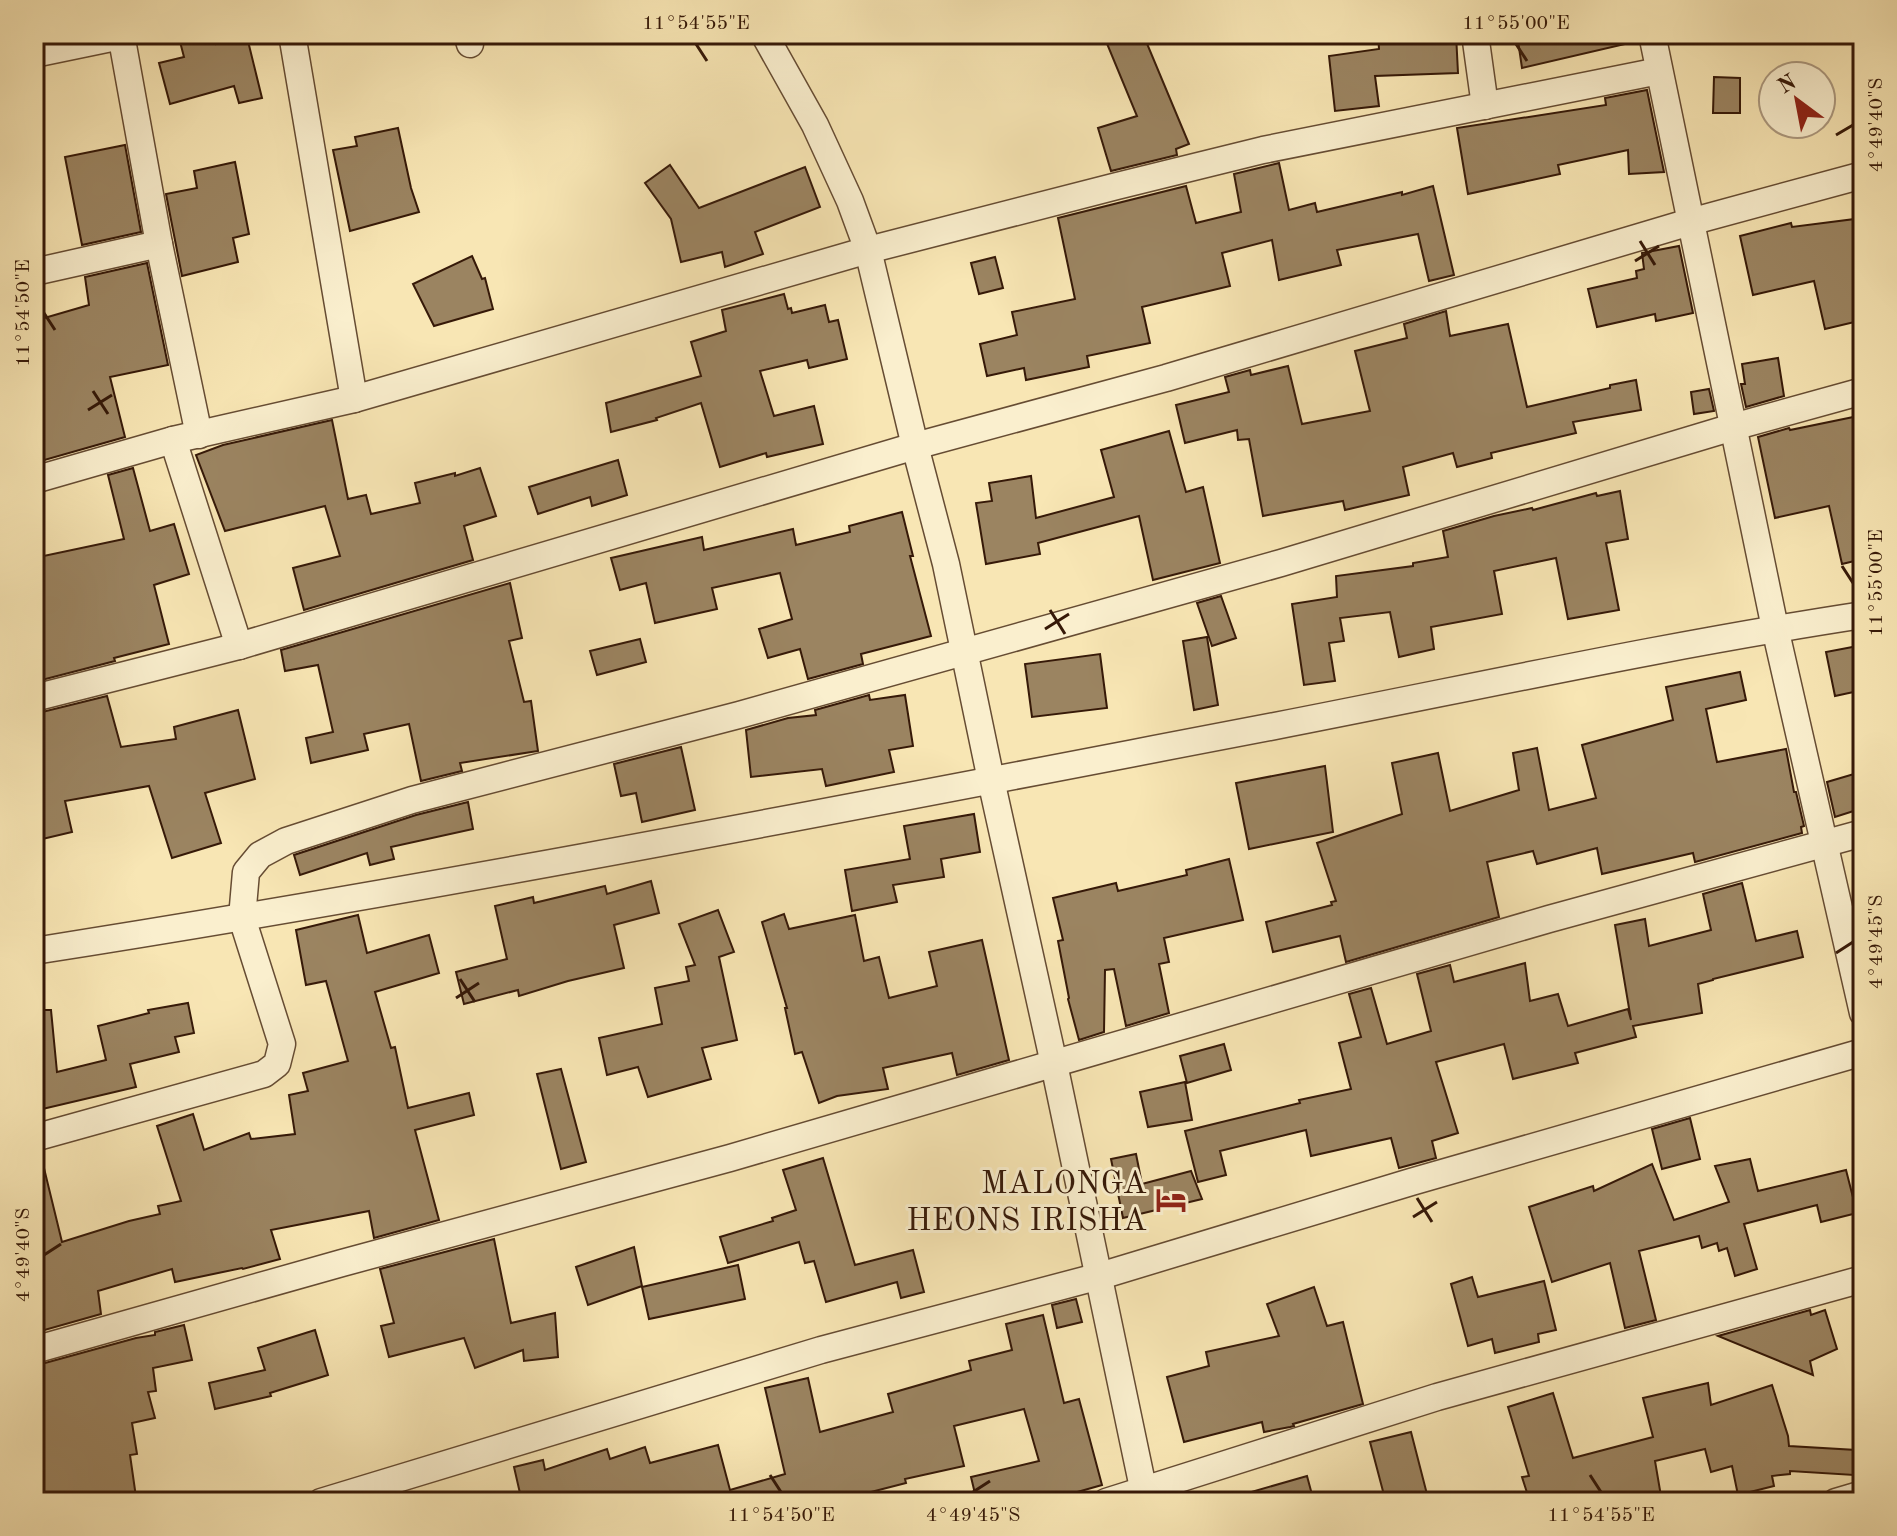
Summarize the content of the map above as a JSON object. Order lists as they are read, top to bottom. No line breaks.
{"places":{"hotel":["MALONGA HEONS IRISHA"]},"north":"top left","coordinates":["11°54'55\"E","11°55'00\"E","4°49'40\"S","11°54'50\"E","4°49'45\"S"]}
